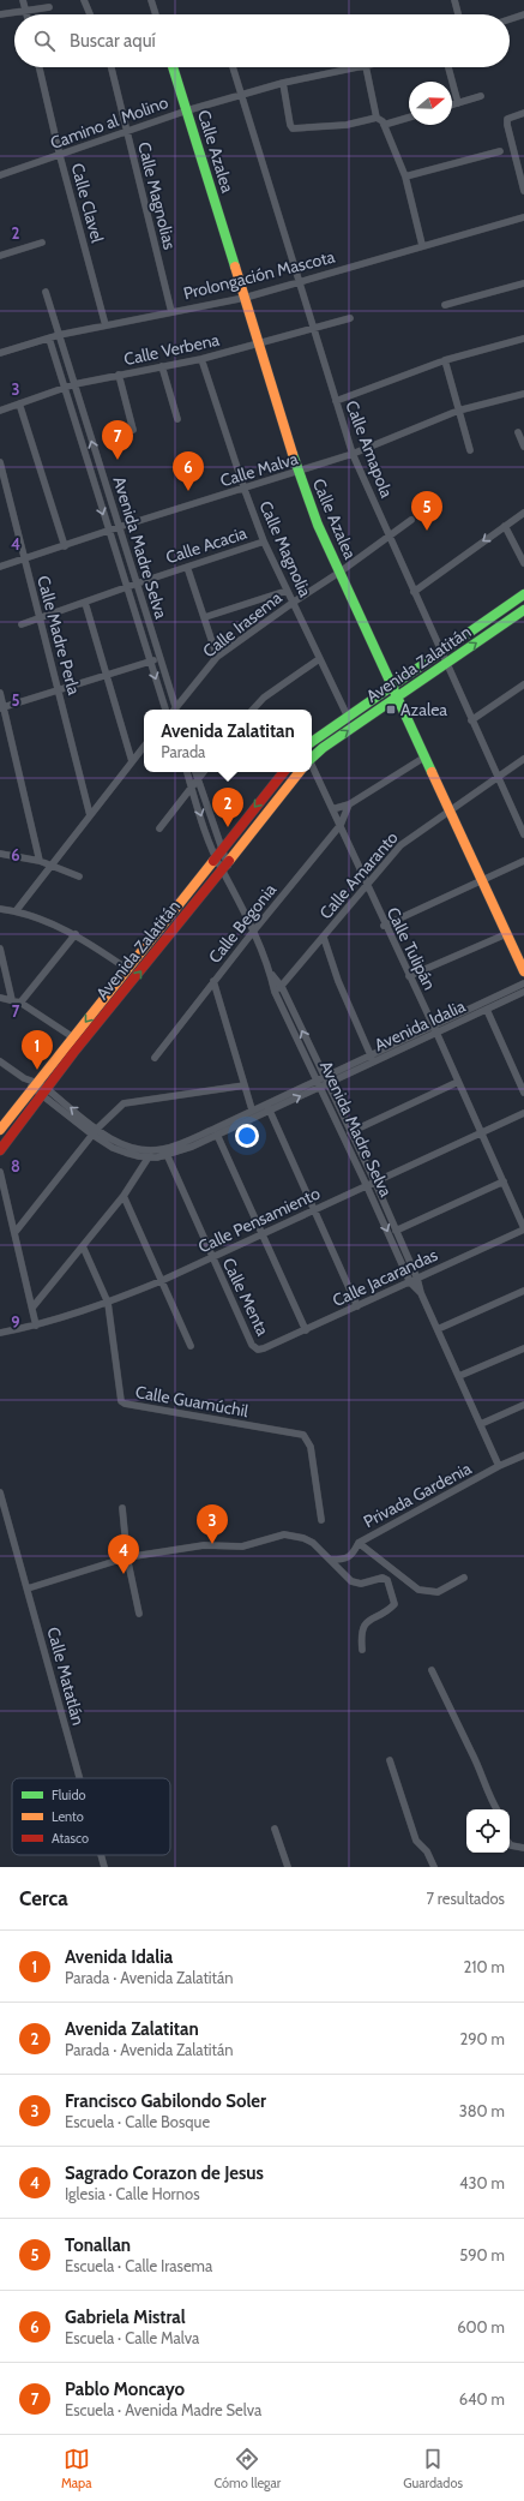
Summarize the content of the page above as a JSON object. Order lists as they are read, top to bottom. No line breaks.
{"streets":{"street":["Camino al Molino","Calle Azalea","Calle Magnolias","Calle Clavel","Prolongación Mascota","Calle Verbena","Calle Amapola","Calle Malva","Calle Acacia","Avenida Madre Selva","Calle Magnolia","Calle Irasema","Calle Madre Perla","Avenida Zalatitán","Calle Amaranto","Calle Begonia","Calle Tulipán","Avenida Idalia","Calle Pensamiento","Calle Jacarandas","Calle Menta","Calle Guamúchil","Privada Gardenia","Calle Matatlán"]},"crossings":[["Camino al Molino","Calle Azalea"],["Camino al Molino","Calle Magnolias"],["Camino al Molino","Calle Clavel"],["Camino al Molino","Calle Amapola"],["Calle Azalea","Prolongación Mascota"],["Calle Azalea","Calle Verbena"],["Calle Azalea","Calle Malva"],["Calle Azalea","Calle Irasema"],["Calle Azalea","Avenida Zalatitán"],["Calle Azalea","Calle Amaranto"],["Calle Magnolias","Prolongación Mascota"],["Calle Clavel","Prolongación Mascota"],["Prolongación Mascota","Calle Amapola"],["Prolongación Mascota","Avenida Madre Selva"],["Calle Verbena","Calle Amapola"],["Calle Verbena","Avenida Madre Selva"],["Calle Verbena","Calle Magnolia"],["Calle Amapola","Calle Malva"],["Calle Amapola","Calle Irasema"],["Calle Amapola","Avenida Zalatitán"],["Calle Amapola","Calle Amaranto"],["Calle Malva","Avenida Madre Selva"],["Calle Malva","Calle Magnolia"],["Calle Malva","Calle Madre Perla"],["Calle Acacia","Avenida Madre Selva"],["Calle Acacia","Calle Magnolia"],["Calle Acacia","Calle Madre Perla"],["Avenida Madre Selva","Avenida Zalatitán"],["Avenida Madre Selva","Calle Amaranto"],["Avenida Madre Selva","Calle Begonia"],["Avenida Madre Selva","Avenida Idalia"],["Avenida Madre Selva","Calle Pensamiento"],["Avenida Madre Selva","Calle Jacarandas"],["Avenida Madre Selva","Privada Gardenia"],["Calle Magnolia","Calle Irasema"],["Calle Magnolia","Avenida Zalatitán"],["Avenida Zalatitán","Avenida Idalia"],["Calle Amaranto","Calle Tulipán"],["Calle Begonia","Calle Tulipán"],["Calle Tulipán","Avenida Idalia"],["Calle Tulipán","Calle Pensamiento"],["Calle Tulipán","Calle Jacarandas"],["Avenida Idalia","Calle Menta"],["Calle Pensamiento","Calle Menta"],["Calle Pensamiento","Calle Guamúchil"],["Calle Jacarandas","Calle Menta"]],"places":{"transit":["Azalea"]},"legend":["Fluido","Lento","Atasco"],"north":"right","page":{"search":"Buscar aquí","pins":["7","6","5","2","1","3","4"],"popup":["Avenida Zalatitan","Parada"],"heading":["Cerca","7 resultados"],"list":[{"mark":"1","name":"Avenida Idalia","note":"Parada · Avenida Zalatitán","value":"210 m"},{"mark":"2","name":"Avenida Zalatitan","note":"Parada · Avenida Zalatitán","value":"290 m"},{"mark":"3","name":"Francisco Gabilondo Soler","note":"Escuela · Calle Bosque","value":"380 m"},{"mark":"4","name":"Sagrado Corazon de Jesus","note":"Iglesia · Calle Hornos","value":"430 m"},{"mark":"5","name":"Tonallan","note":"Escuela · Calle Irasema","value":"590 m"},{"mark":"6","name":"Gabriela Mistral","note":"Escuela · Calle Malva","value":"600 m"},{"mark":"7","name":"Pablo Moncayo","note":"Escuela · Avenida Madre Selva","value":"640 m"}],"nav":["Mapa","Cómo llegar","Guardados"]},"grid":{"rows":["2","3","4","5","6","7","8","9"]}}
